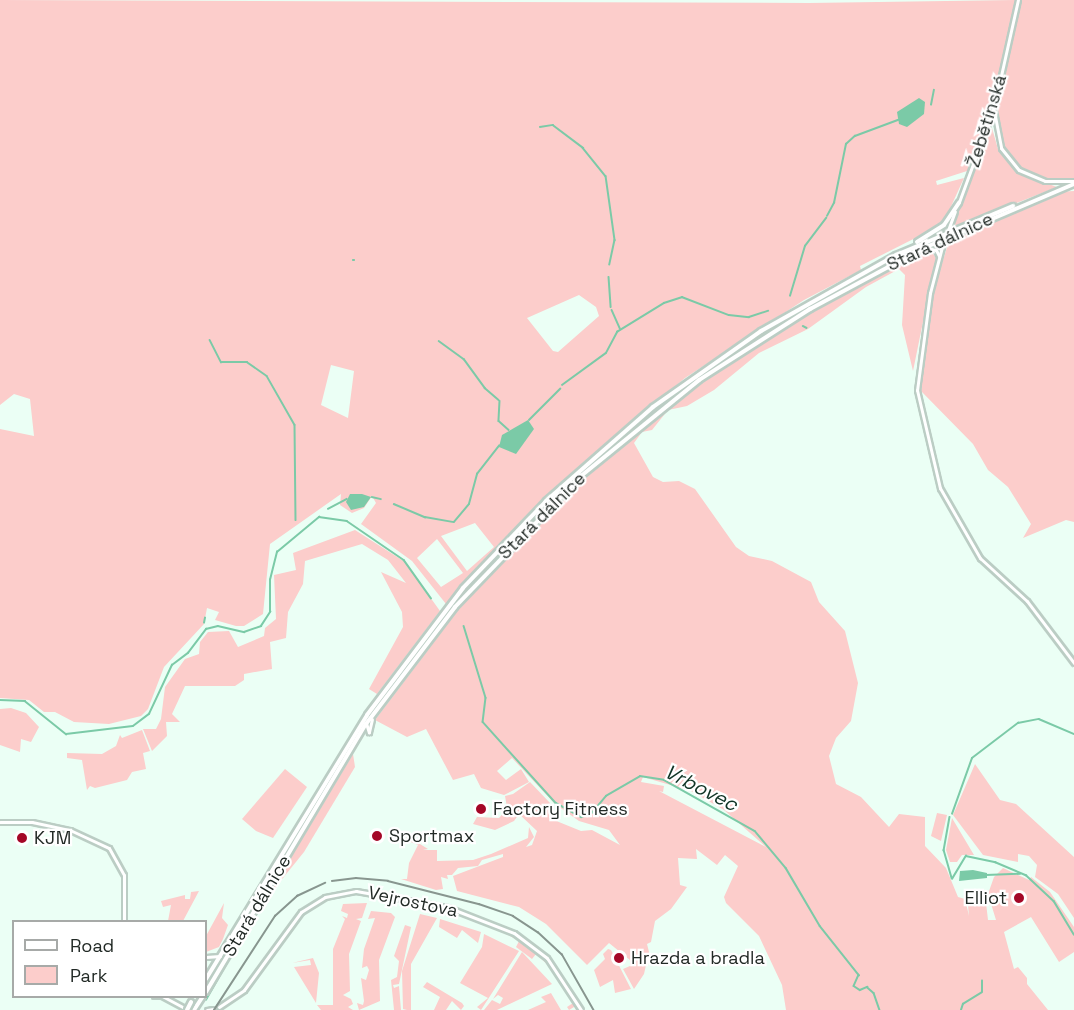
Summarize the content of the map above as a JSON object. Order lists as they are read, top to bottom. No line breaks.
{"streets":{"main road":["Stará dálnice"],"street":["Žebětínská","Vejrostova"]},"crossings":[["Žebětínská","Stará dálnice"]],"water":["Vrbovec"],"places":["Factory Fitness","Sportmax","KJM","Elliot","Hrazda a bradla"],"legend":["Road","Park"]}
